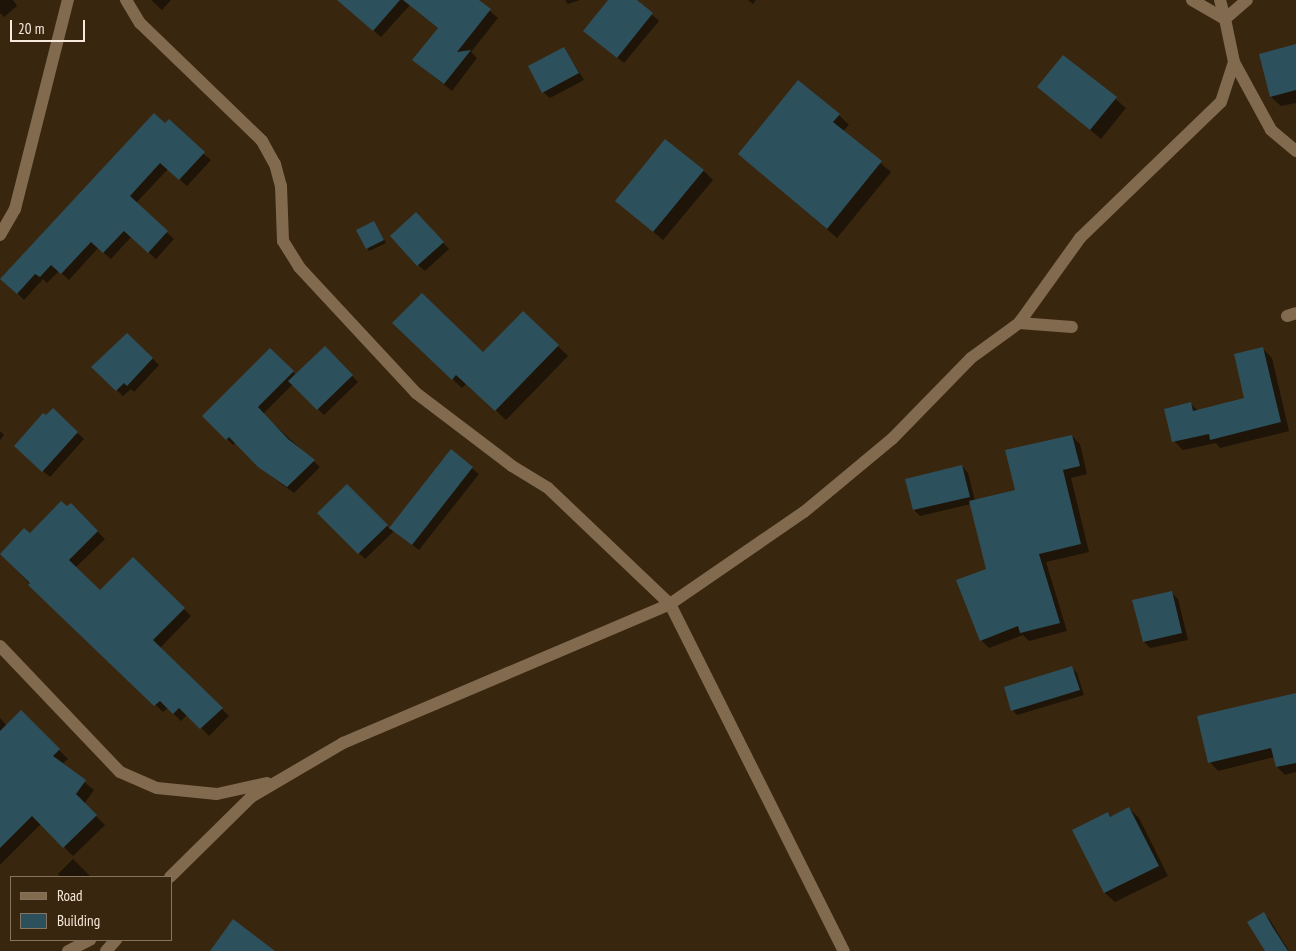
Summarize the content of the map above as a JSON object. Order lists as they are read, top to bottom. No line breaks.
{"legend":["Road","Building"],"scale_bar":"20 m"}
